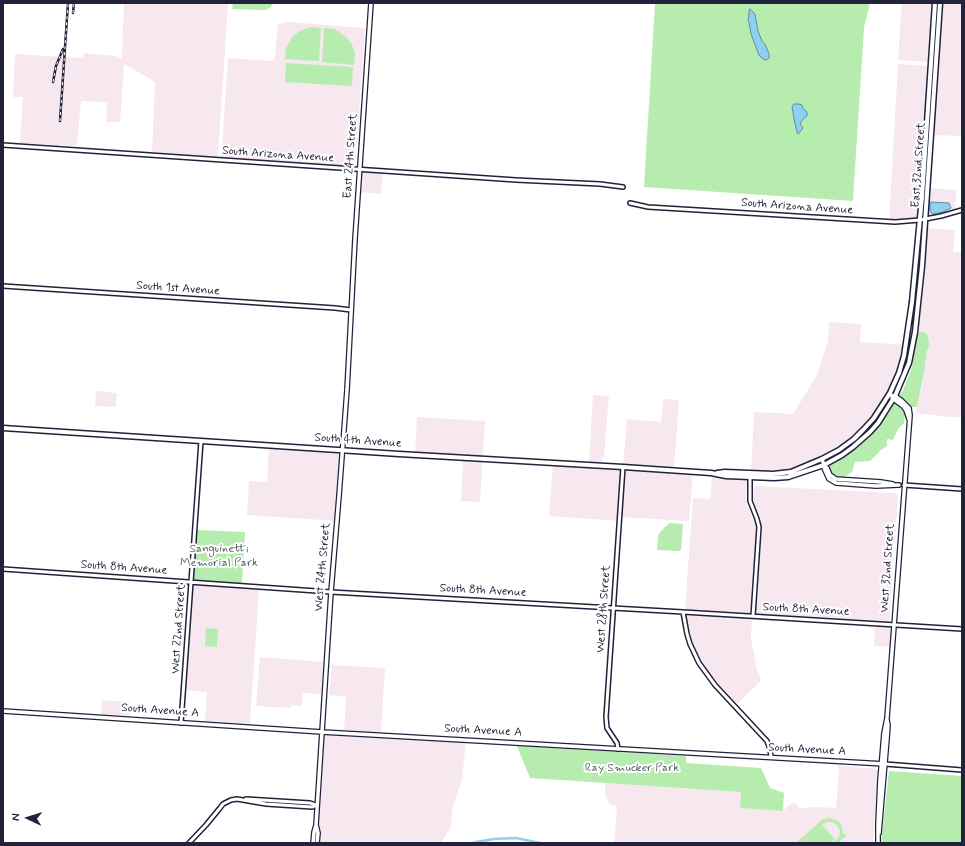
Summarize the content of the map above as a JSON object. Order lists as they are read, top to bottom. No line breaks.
{"streets":{"main road":["East 24th Street","East 32nd Street","South 4th Avenue","West 24th Street","West 32nd Street","South Avenue A"],"street":["South Arizona Avenue","South 1st Avenue","South 8th Avenue","West 28th Street","West 22nd Street"]},"crossings":[["South Arizona Avenue","East 24th Street"],["South Arizona Avenue","East 32nd Street"],["East 24th Street","South 1st Avenue"],["East 24th Street","West 24th Street"],["East 32nd Street","West 32nd Street"],["South 1st Avenue","West 24th Street"],["South 4th Avenue","West 24th Street"],["South 4th Avenue","West 28th Street"],["South 4th Avenue","West 22nd Street"],["West 24th Street","South 8th Avenue"],["West 24th Street","South Avenue A"],["South 8th Avenue","West 32nd Street"],["South 8th Avenue","West 28th Street"],["South 8th Avenue","West 22nd Street"],["West 32nd Street","South Avenue A"],["West 28th Street","South Avenue A"],["West 22nd Street","South Avenue A"]],"parks":["Sanguinetti Memorial Park","Ray Smucker Park"],"north":"left"}
